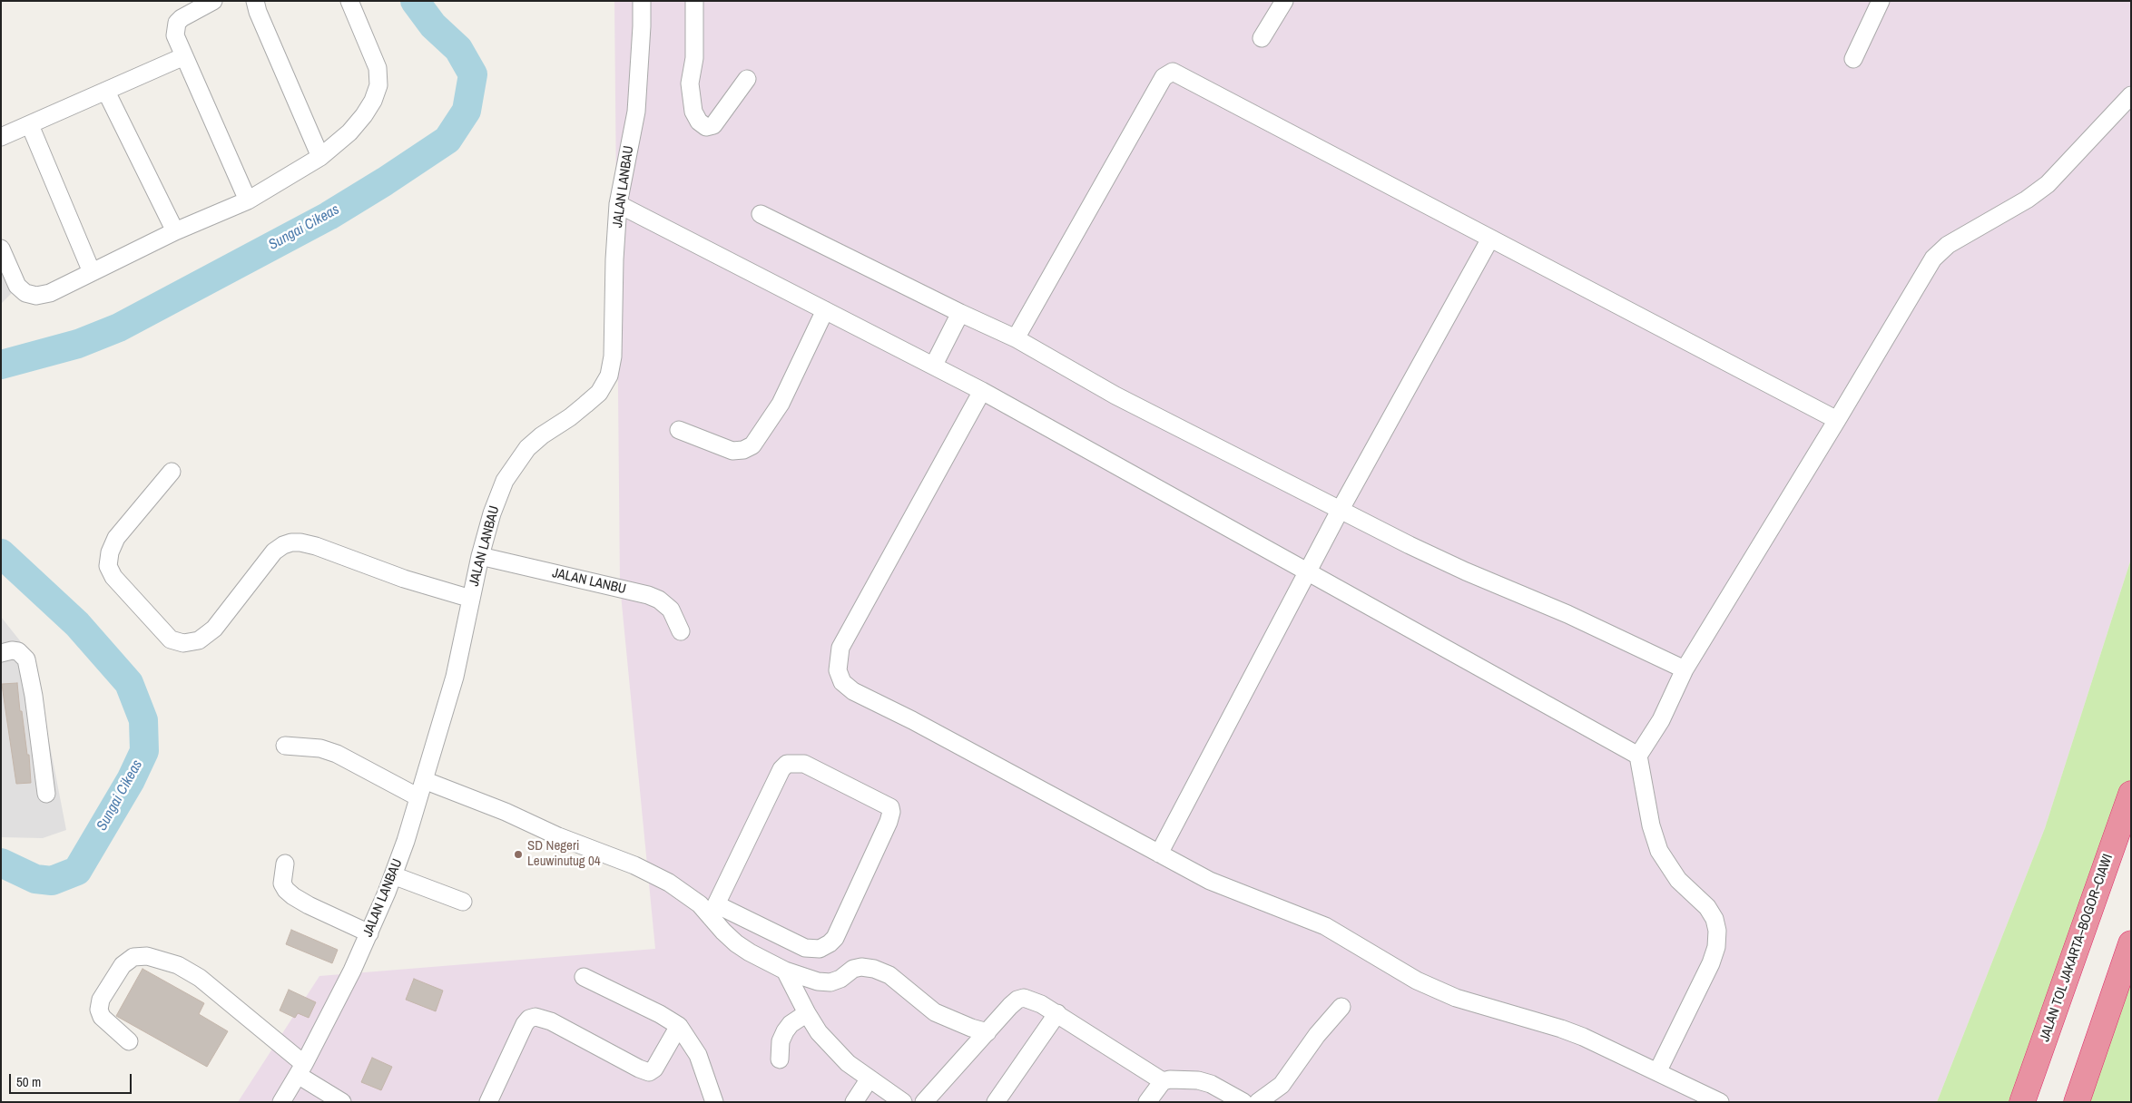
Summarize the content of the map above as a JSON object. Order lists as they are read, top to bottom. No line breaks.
{"streets":{"highway":["JALAN TOL JAKARTA–BOGOR–CIAWI"],"street":["JALAN LANBAU","JALAN LANBU"]},"crossings":[["JALAN LANBAU","JALAN LANBU"]],"water":["Sungai Cikeas"],"places":["SD Negeri Leuwinutug 04"],"scale_bar":"50 m"}
